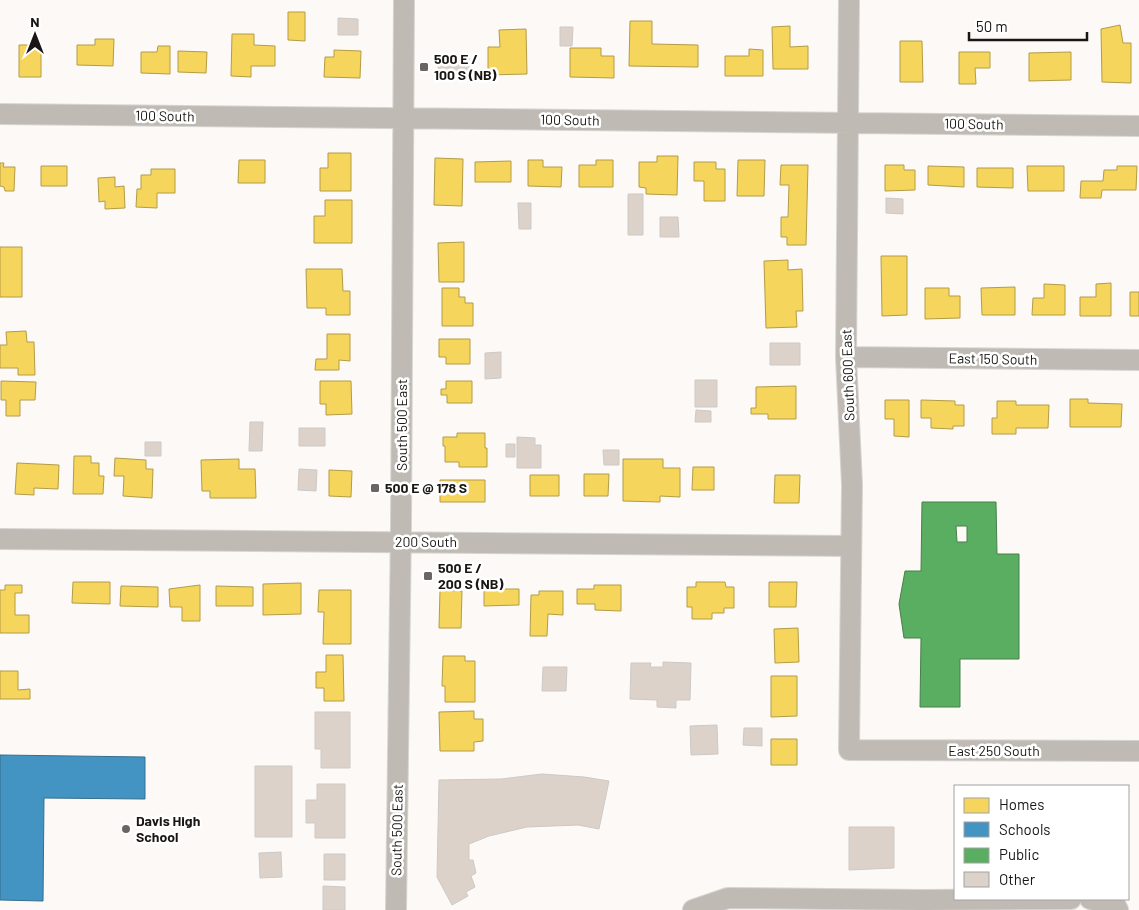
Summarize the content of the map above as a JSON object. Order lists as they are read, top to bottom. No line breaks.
{"streets":{"street":["100 South","East 150 South","South 600 East","South 500 East","200 South","East 250 South"]},"crossings":[["100 South","South 600 East"],["100 South","South 500 East"],["East 150 South","South 600 East"],["South 600 East","200 South"],["South 600 East","East 250 South"],["South 500 East","200 South"]],"places":{"transit":["500 E / 100 S (NB)","500 E @ 178 S","500 E / 200 S (NB)"],"other":["Davis High School"]},"legend":["Homes","Schools","Public","Other"],"scale_bar":"50 m","north":"top"}
